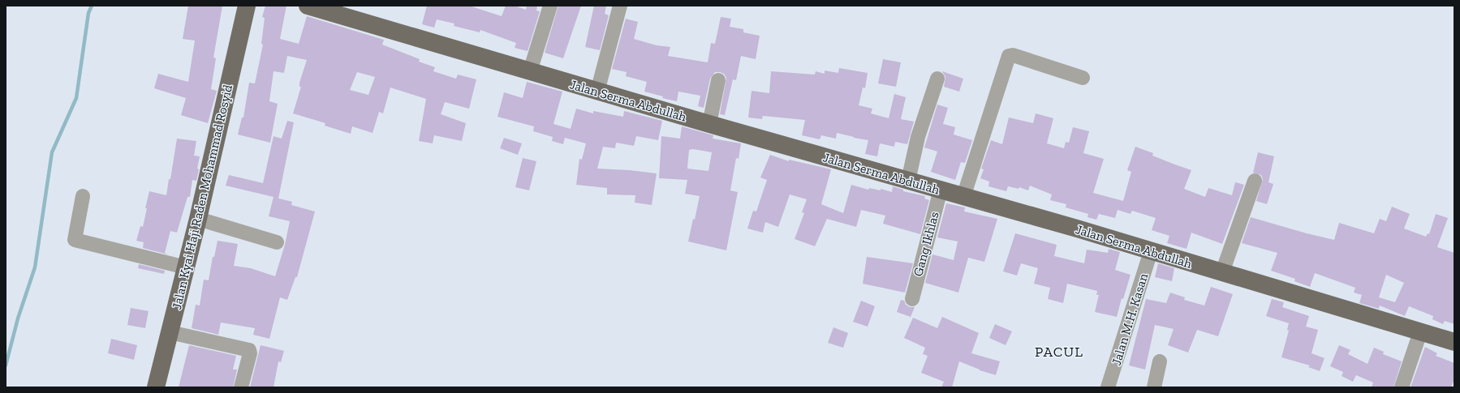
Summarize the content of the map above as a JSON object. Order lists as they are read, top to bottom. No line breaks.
{"streets":{"main road":["Jalan Serma Abdullah","Jalan Kyai Haji Raden Mohammad Rosyid"],"street":["Gang Ikhlas","Jalan M.H. Kasan"]},"crossings":[["Jalan Serma Abdullah","Gang Ikhlas"],["Jalan Serma Abdullah","Jalan M.H. Kasan"]],"districts":["PACUL"]}
